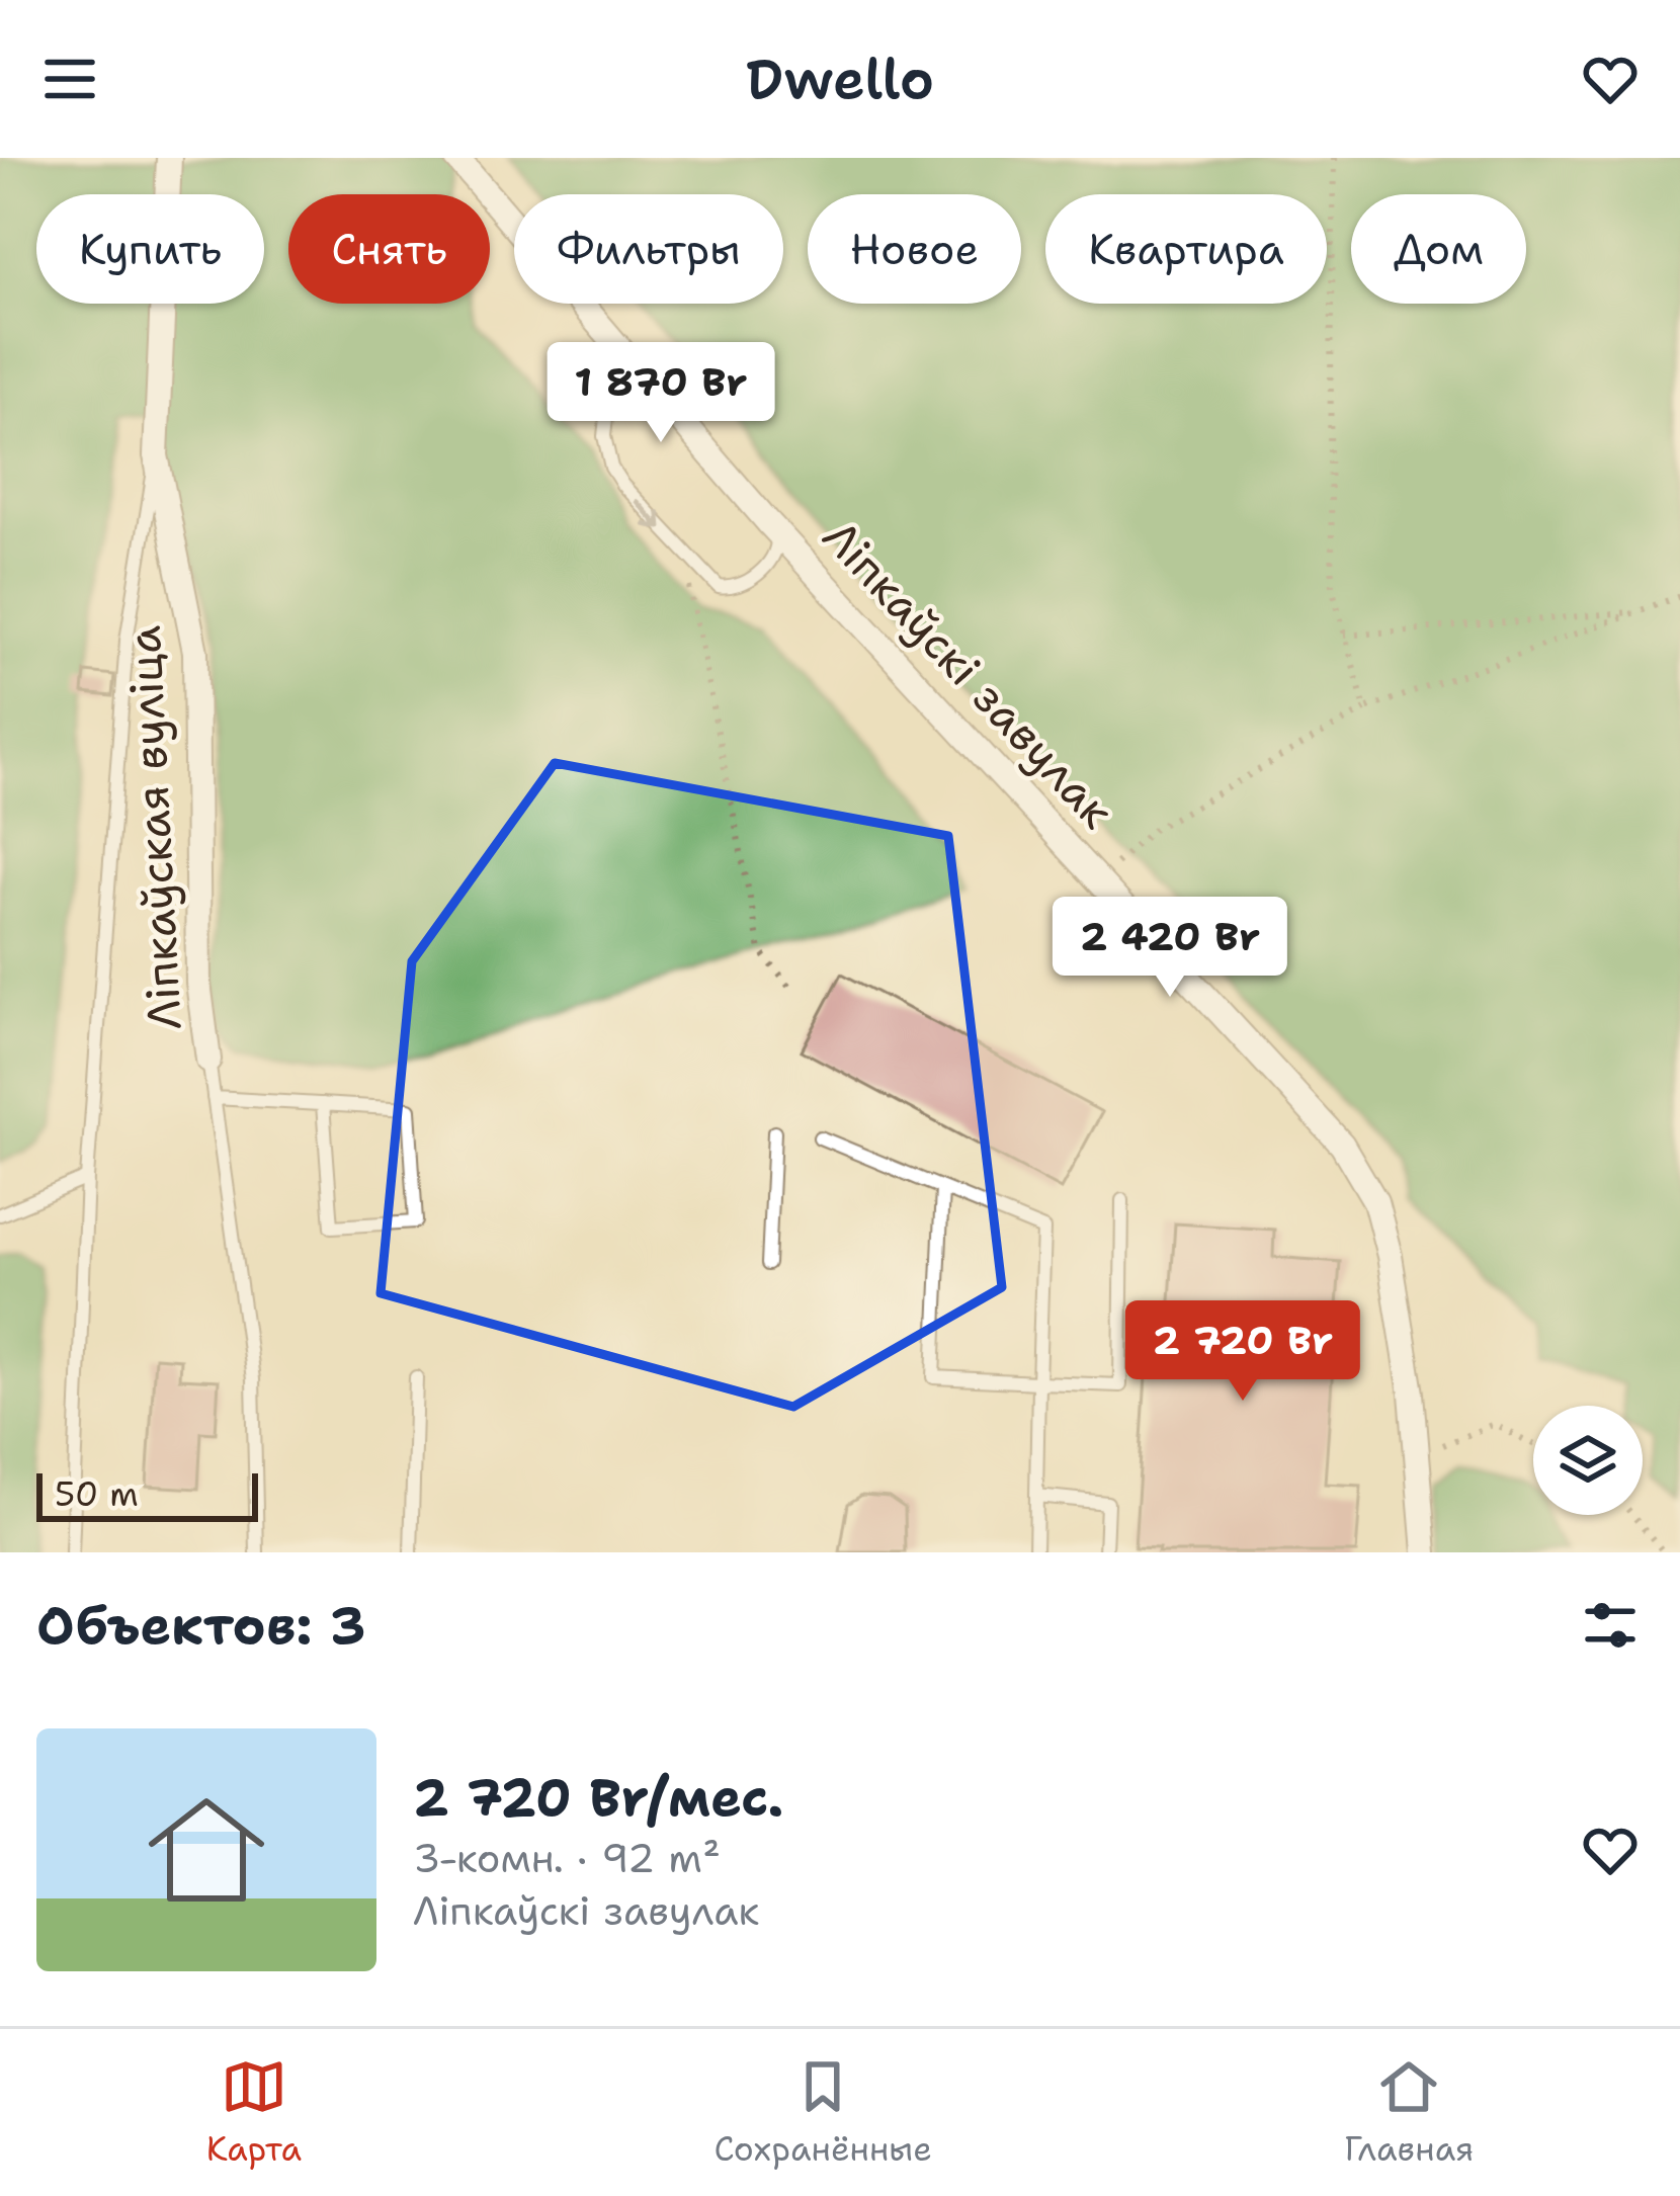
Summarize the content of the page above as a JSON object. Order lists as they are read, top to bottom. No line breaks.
{"streets":{"street":["Ліпкаўскі завулак","Ліпкаўская вуліца"]},"scale_bar":"50 m","page":{"header":"Dwello","chip":["Купить","Снять","Фильтры","Новое","Квартира","Дом"],"price":["1 870 Br","2 420 Br","2 720 Br"],"scale":"50 m","heading":"Объектов: 3","list":[{"name":"2 720 Br/мес.","note":"3-комн. · 92 m² · Ліпкаўскі завулак"}],"tabs":["Карта","Сохранённые","Главная"]}}
